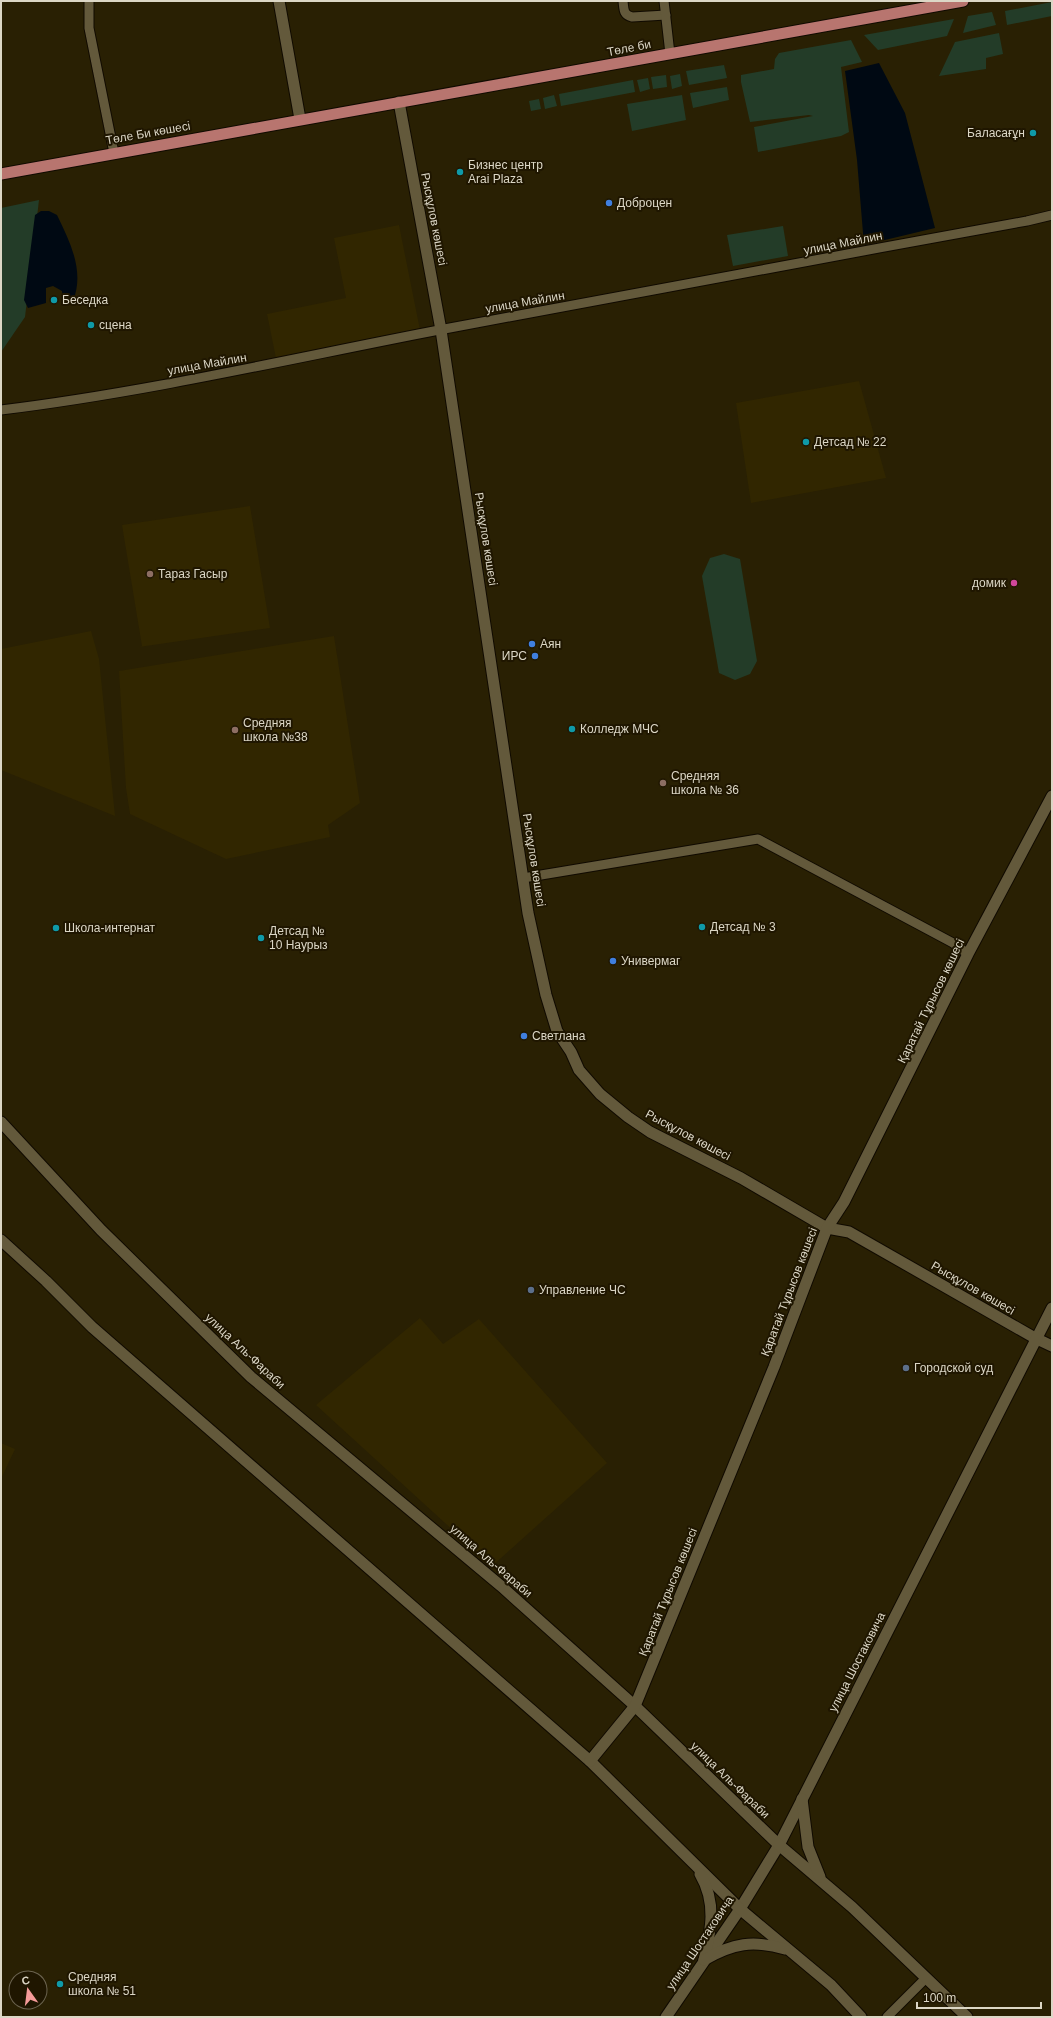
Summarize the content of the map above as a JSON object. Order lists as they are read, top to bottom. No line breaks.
{"streets":{"main road":["Төле би","Төле Би көшесі","Рысқұлов көшесі","Қаратай Тұрысов көшесі","улица Аль-Фараби","улица Шостаковича"],"street":["улица Майлин"]},"crossings":[["Төле би","Төле Би көшесі"],["Төле би","Рысқұлов көшесі"],["Рысқұлов көшесі","улица Майлин"],["Рысқұлов көшесі","Қаратай Тұрысов көшесі"],["Рысқұлов көшесі","улица Шостаковича"],["Қаратай Тұрысов көшесі","улица Аль-Фараби"],["улица Аль-Фараби","улица Шостаковича"]],"places":["Баласағұн","Бизнес центр Arai Plaza","Доброцен","Беседка","сцена","Детсад № 22","Тараз Гасыр","домик","Аян","ИРС","Колледж МЧС","Средняя школа №38","Средняя школа № 36","Детсад № 3","Школа-интернат","Детсад № 10 Наурыз","Универмаг","Светлана","Управление ЧС","Городской суд","Средняя школа № 51"],"scale_bar":"100 m","north":"top"}
